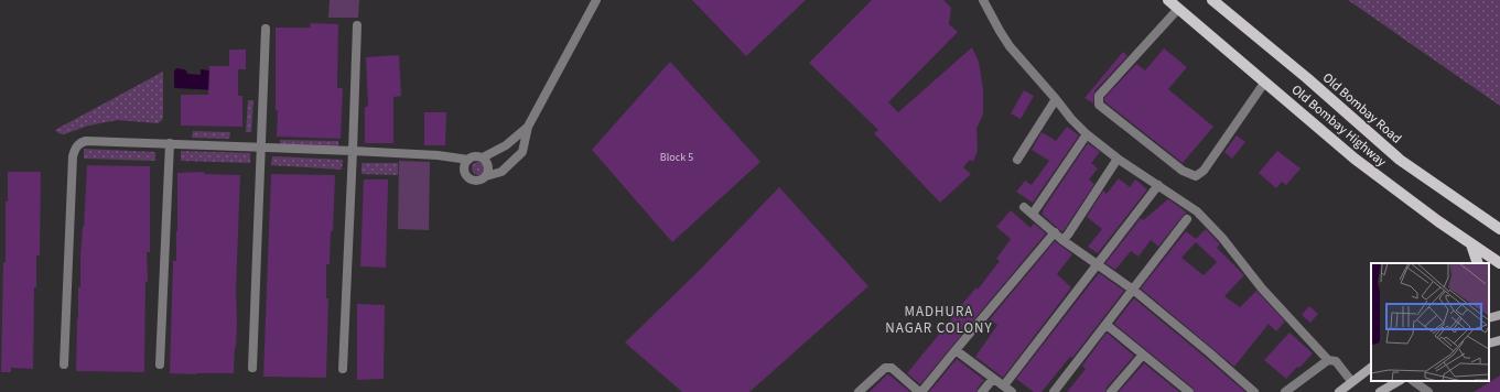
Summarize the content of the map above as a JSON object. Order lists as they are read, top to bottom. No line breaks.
{"streets":{"main road":["Old Bombay Road","Old Bombay Highway"]},"districts":["MADHURA NAGAR COLONY"],"house_numbers":["Block 5"]}
